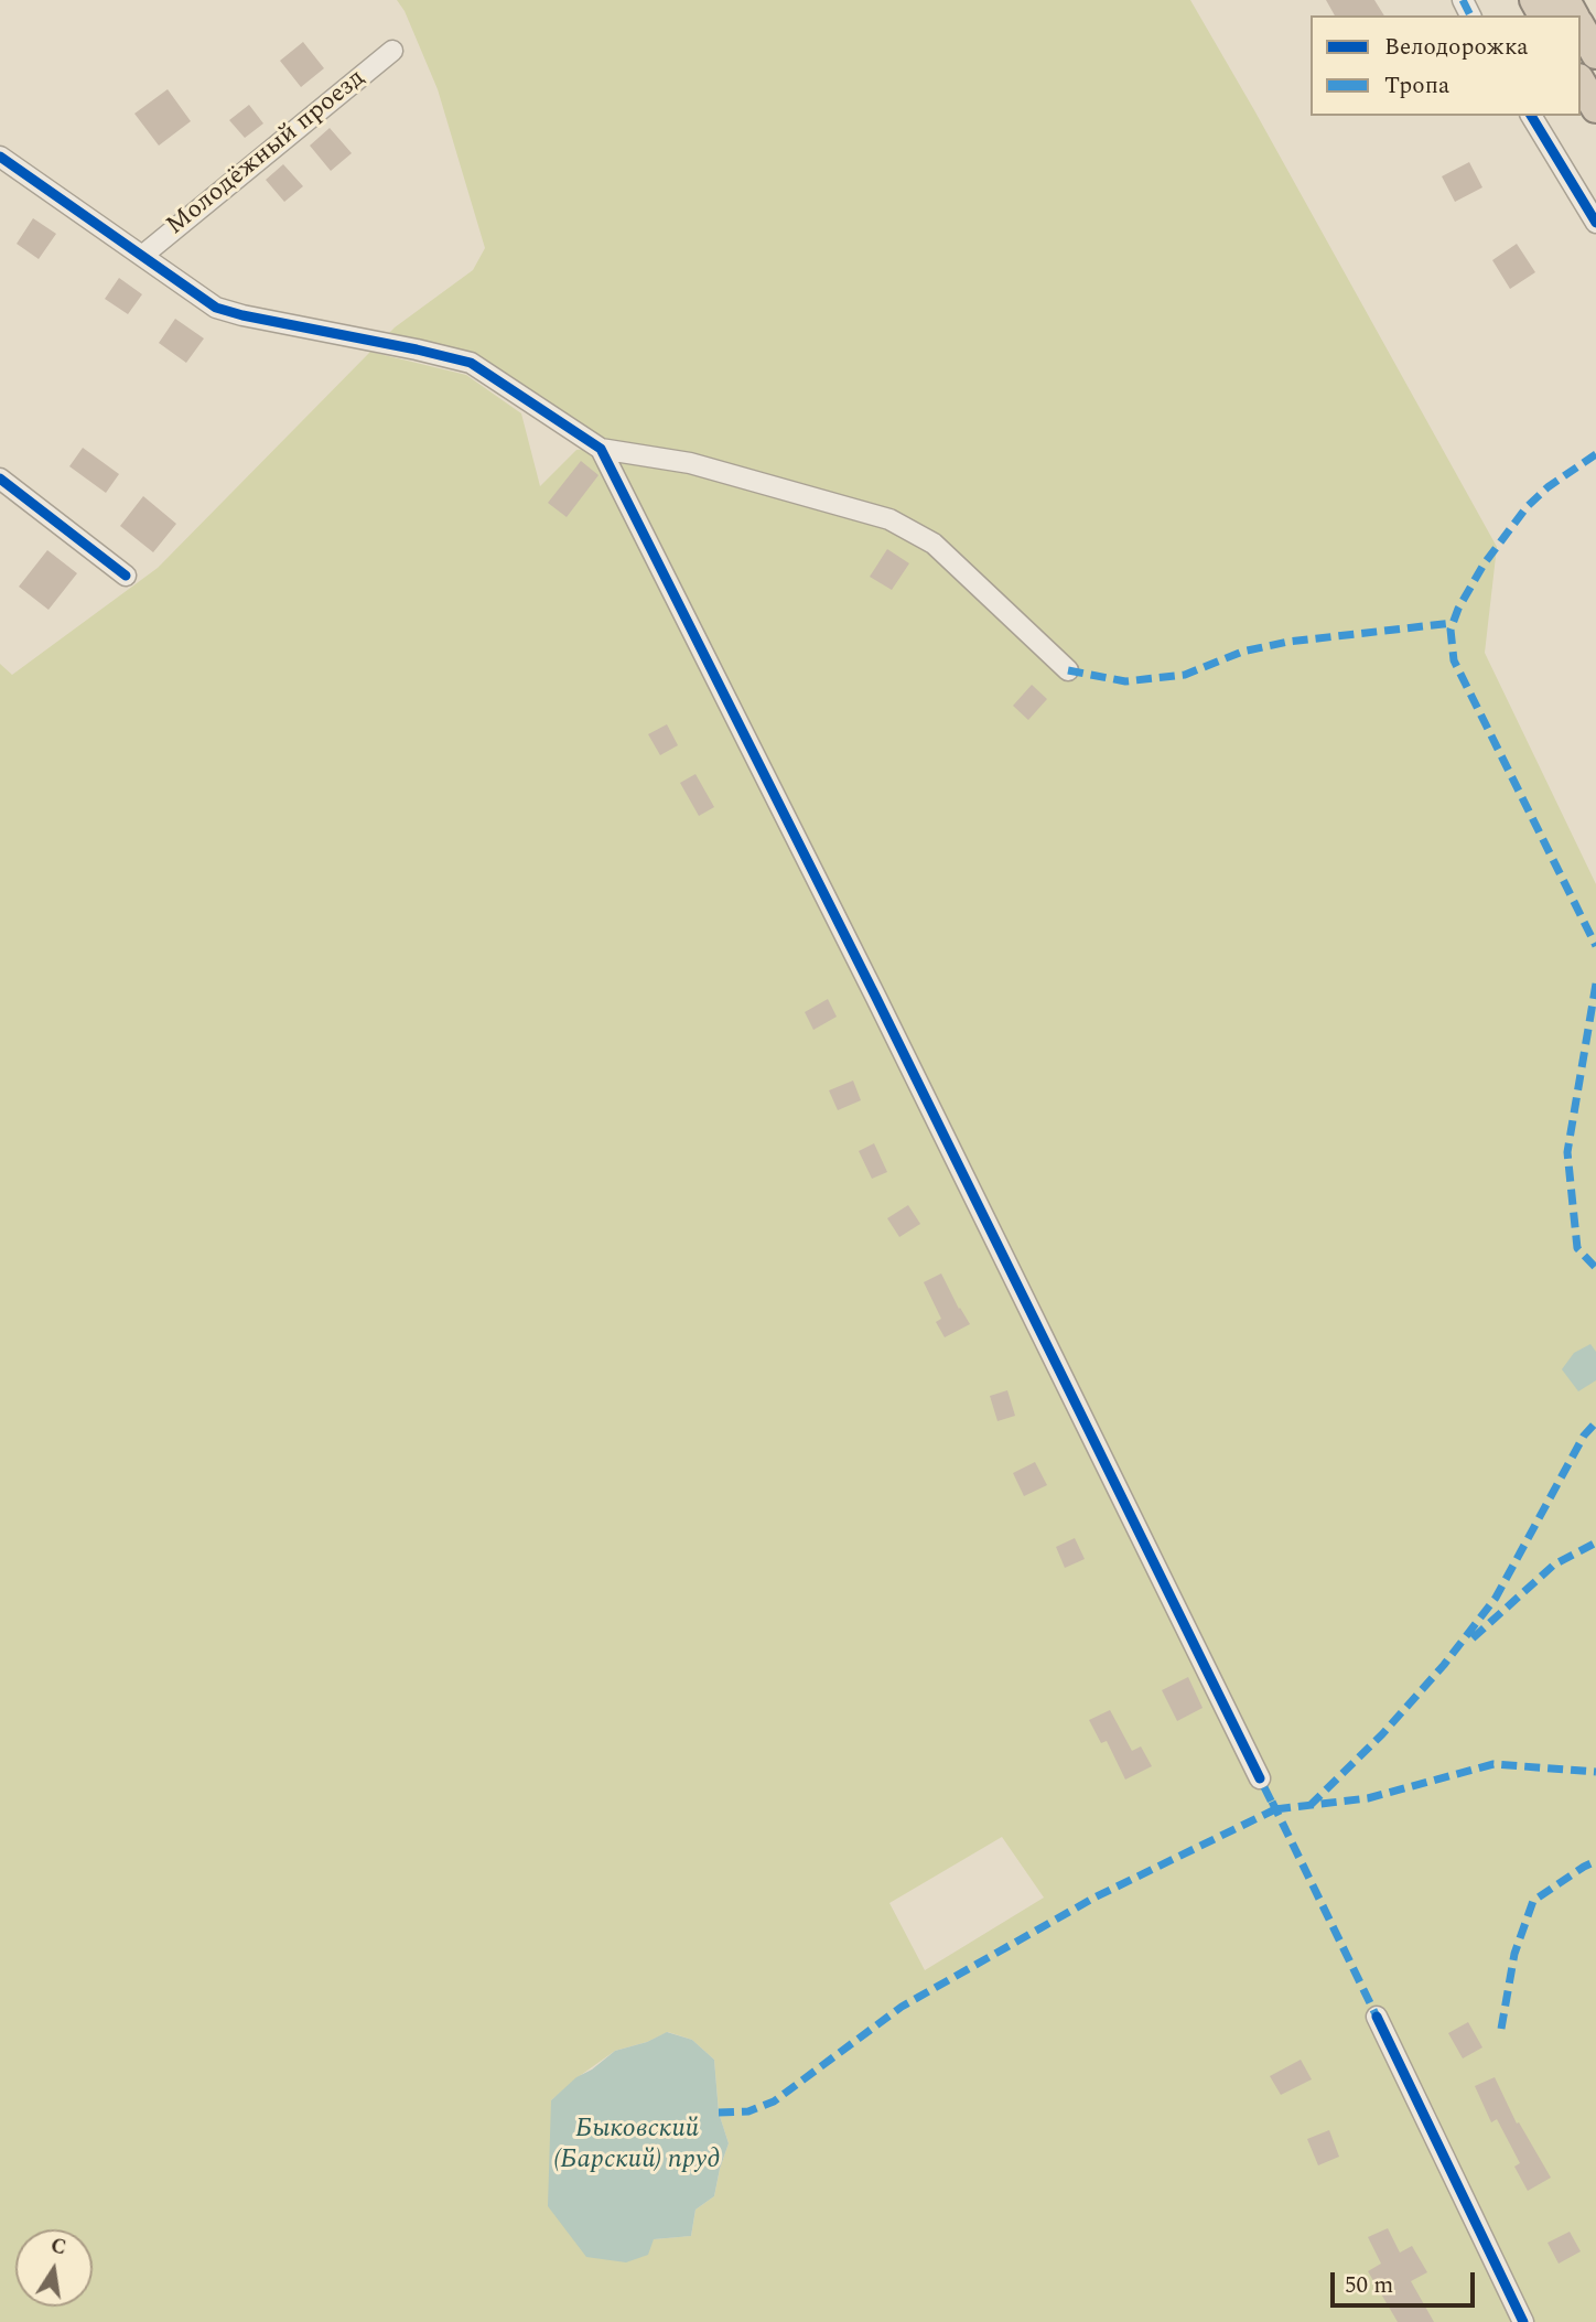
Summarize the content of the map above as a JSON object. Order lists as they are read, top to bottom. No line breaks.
{"streets":{"street":["Молодёжный проезд"]},"water":["Быковский (Барский) пруд"],"legend":["Велодорожка","Тропа"],"scale_bar":"50 m","north":"top"}
